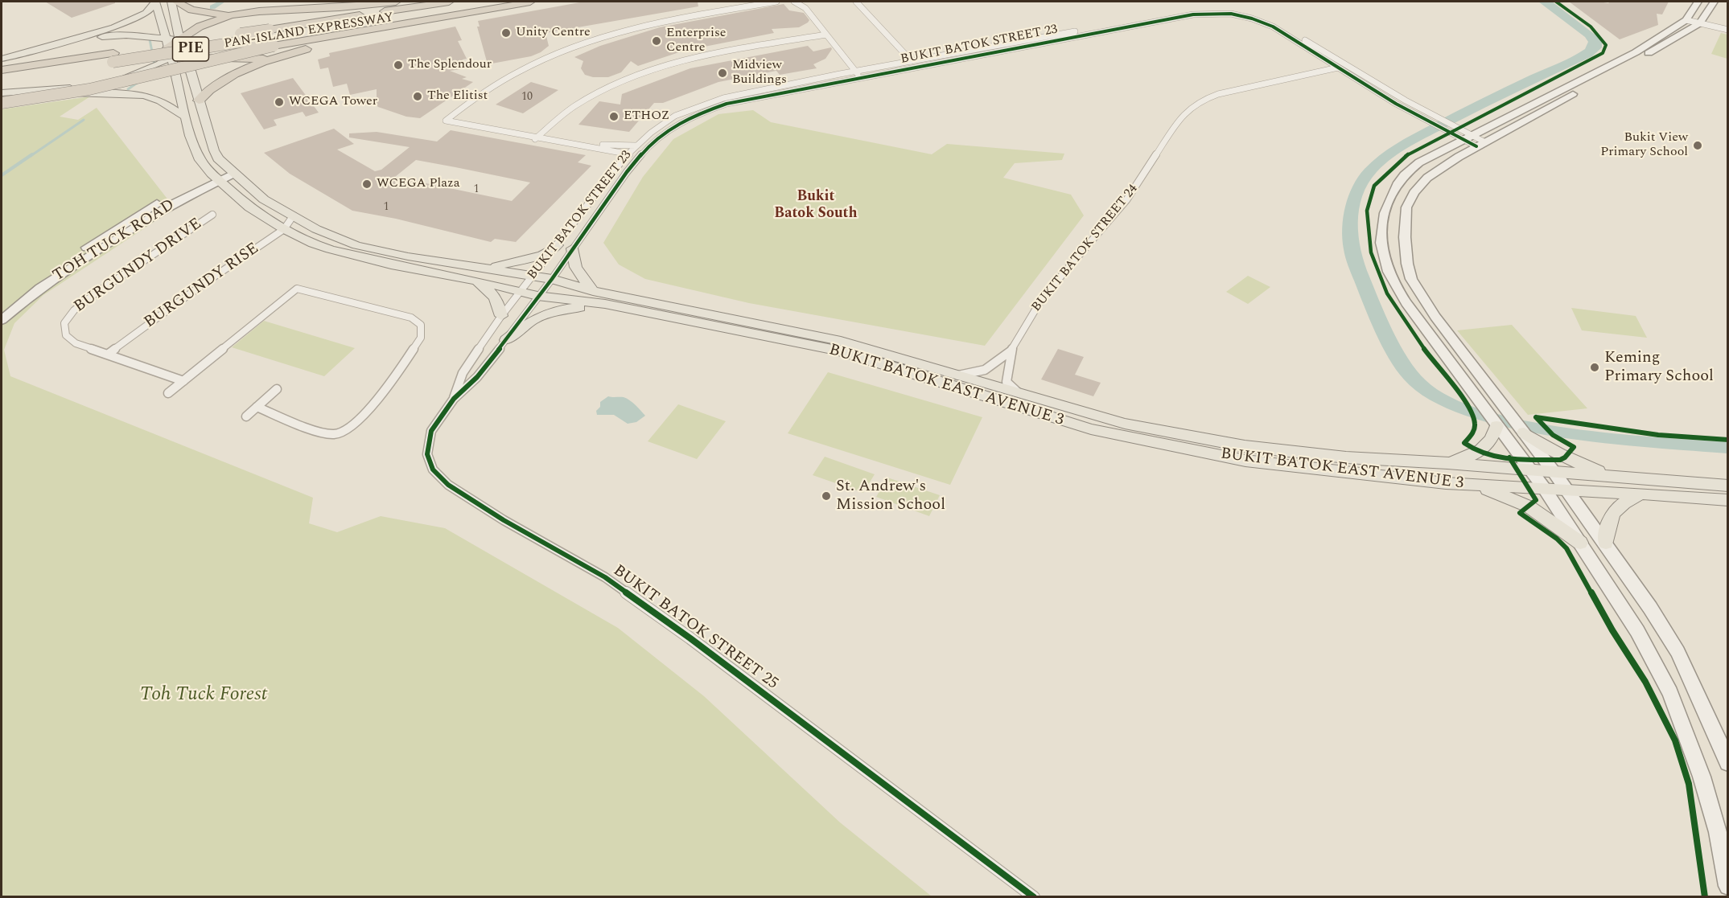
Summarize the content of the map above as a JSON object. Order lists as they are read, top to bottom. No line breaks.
{"streets":{"highway":["PAN-ISLAND EXPRESSWAY","PIE"],"main road":["TOH TUCK ROAD","BUKIT BATOK EAST AVENUE 3"],"street":["BUKIT BATOK STREET 23","BUKIT BATOK STREET 24","BURGUNDY DRIVE","BURGUNDY RISE","BUKIT BATOK STREET 25"]},"crossings":[["BUKIT BATOK STREET 23","BUKIT BATOK STREET 24"],["BUKIT BATOK STREET 23","BUKIT BATOK EAST AVENUE 3"],["BUKIT BATOK STREET 23","BUKIT BATOK STREET 25"],["TOH TUCK ROAD","BUKIT BATOK EAST AVENUE 3"],["BUKIT BATOK STREET 24","BUKIT BATOK EAST AVENUE 3"],["BURGUNDY DRIVE","BURGUNDY RISE"],["BURGUNDY RISE","BUKIT BATOK EAST AVENUE 3"],["BUKIT BATOK EAST AVENUE 3","BUKIT BATOK STREET 25"]],"districts":["Bukit Batok South"],"parks":["Toh Tuck Forest"],"places":["Unity Centre","Enterprise Centre","The Splendour","Midview Buildings","The Elitist","WCEGA Tower","ETHOZ","Bukit View Primary School","WCEGA Plaza","Keming Primary School","St. Andrew's Mission School"],"house_numbers":["10","1","1"]}
